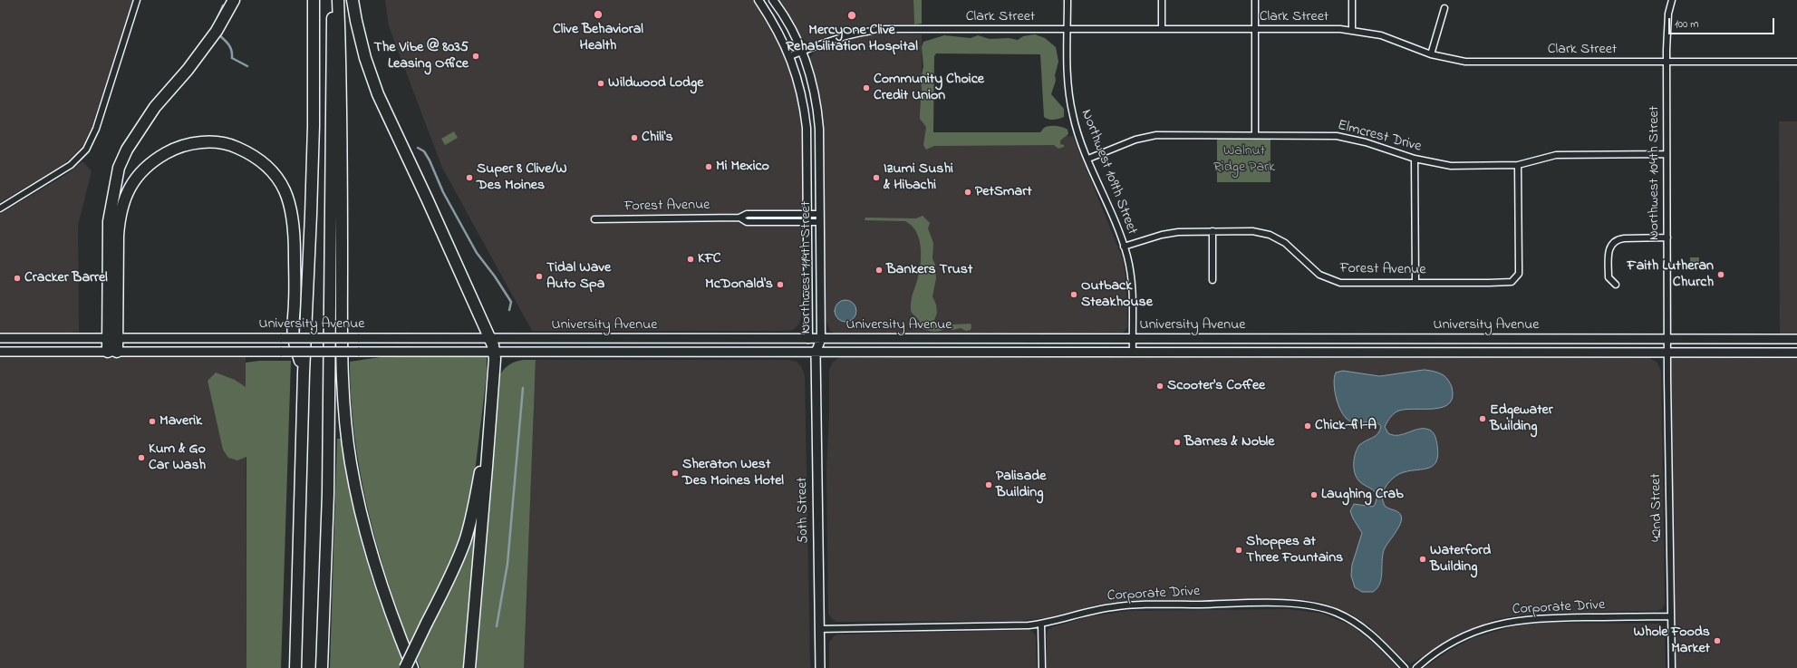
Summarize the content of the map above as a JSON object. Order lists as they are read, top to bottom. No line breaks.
{"streets":{"main road":["Northwest 114th Street","University Avenue","50th Street"],"street":["Clark Street","Elmcrest Drive","Northwest 109th Street","Northwest 104th Street","Forest Avenue","42nd Street","Corporate Drive"]},"crossings":[["Clark Street","Northwest 109th Street"],["Clark Street","Northwest 104th Street"],["Clark Street","Northwest 114th Street"],["Elmcrest Drive","Northwest 109th Street"],["Elmcrest Drive","Northwest 104th Street"],["Elmcrest Drive","Forest Avenue"],["Northwest 109th Street","Forest Avenue"],["Northwest 109th Street","University Avenue"],["Northwest 104th Street","University Avenue"],["Northwest 104th Street","42nd Street"],["Forest Avenue","Northwest 114th Street"],["Northwest 114th Street","University Avenue"],["Northwest 114th Street","50th Street"],["University Avenue","42nd Street"],["University Avenue","50th Street"],["42nd Street","Corporate Drive"],["50th Street","Corporate Drive"]],"parks":["Walnut Ridge Park"],"places":["Clive Behavioral Health","MercyOne Clive Rehabilitation Hospital","The Vibe @ 8035 Leasing Office","Wildwood Lodge","Community Choice Credit Union","Chili's","Mi Mexico","Super 8 Clive/W Des Moines","Izumi Sushi & Hibachi","PetSmart","KFC","Bankers Trust","Faith Lutheran Church","Tidal Wave Auto Spa","Cracker Barrel","McDonald's","Outback Steakhouse","Scooter's Coffee","Edgewater Building","Maverik","Chick-fil-A","Barnes & Noble","Kum & Go Car Wash","Sheraton West Des Moines Hotel","Palisade Building","Laughing Crab","Shoppes at Three Fountains","Waterford Building","Whole Foods Market"],"scale_bar":"100 m"}
